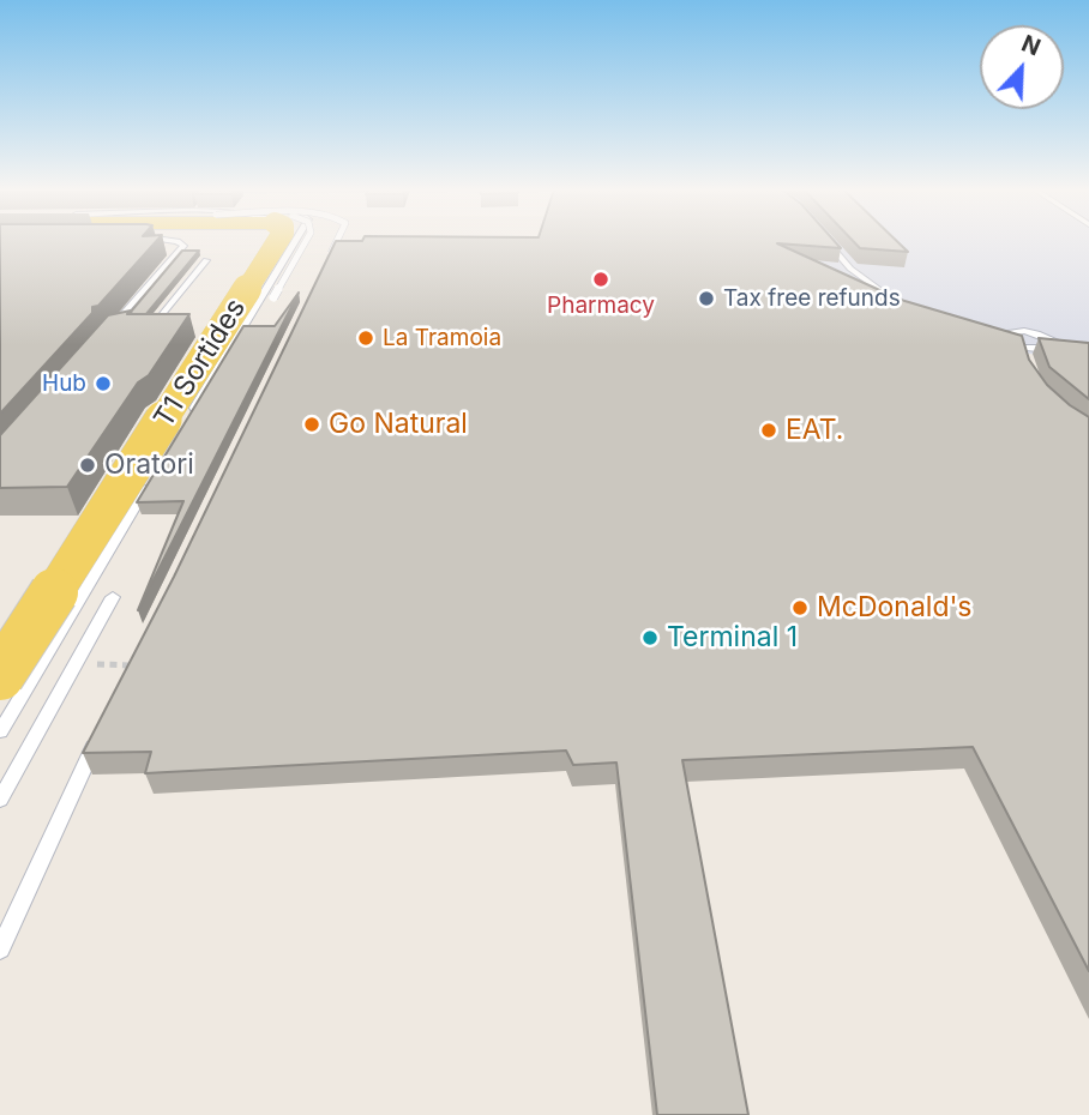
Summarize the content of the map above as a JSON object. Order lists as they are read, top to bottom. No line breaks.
{"streets":{"main road":["T1 Sortides"]},"places":["Pharmacy","Tax free refunds","La Tramoia","Hub","Go Natural","EAT.","Oratori","McDonald's","Terminal 1"],"north":"top right"}
